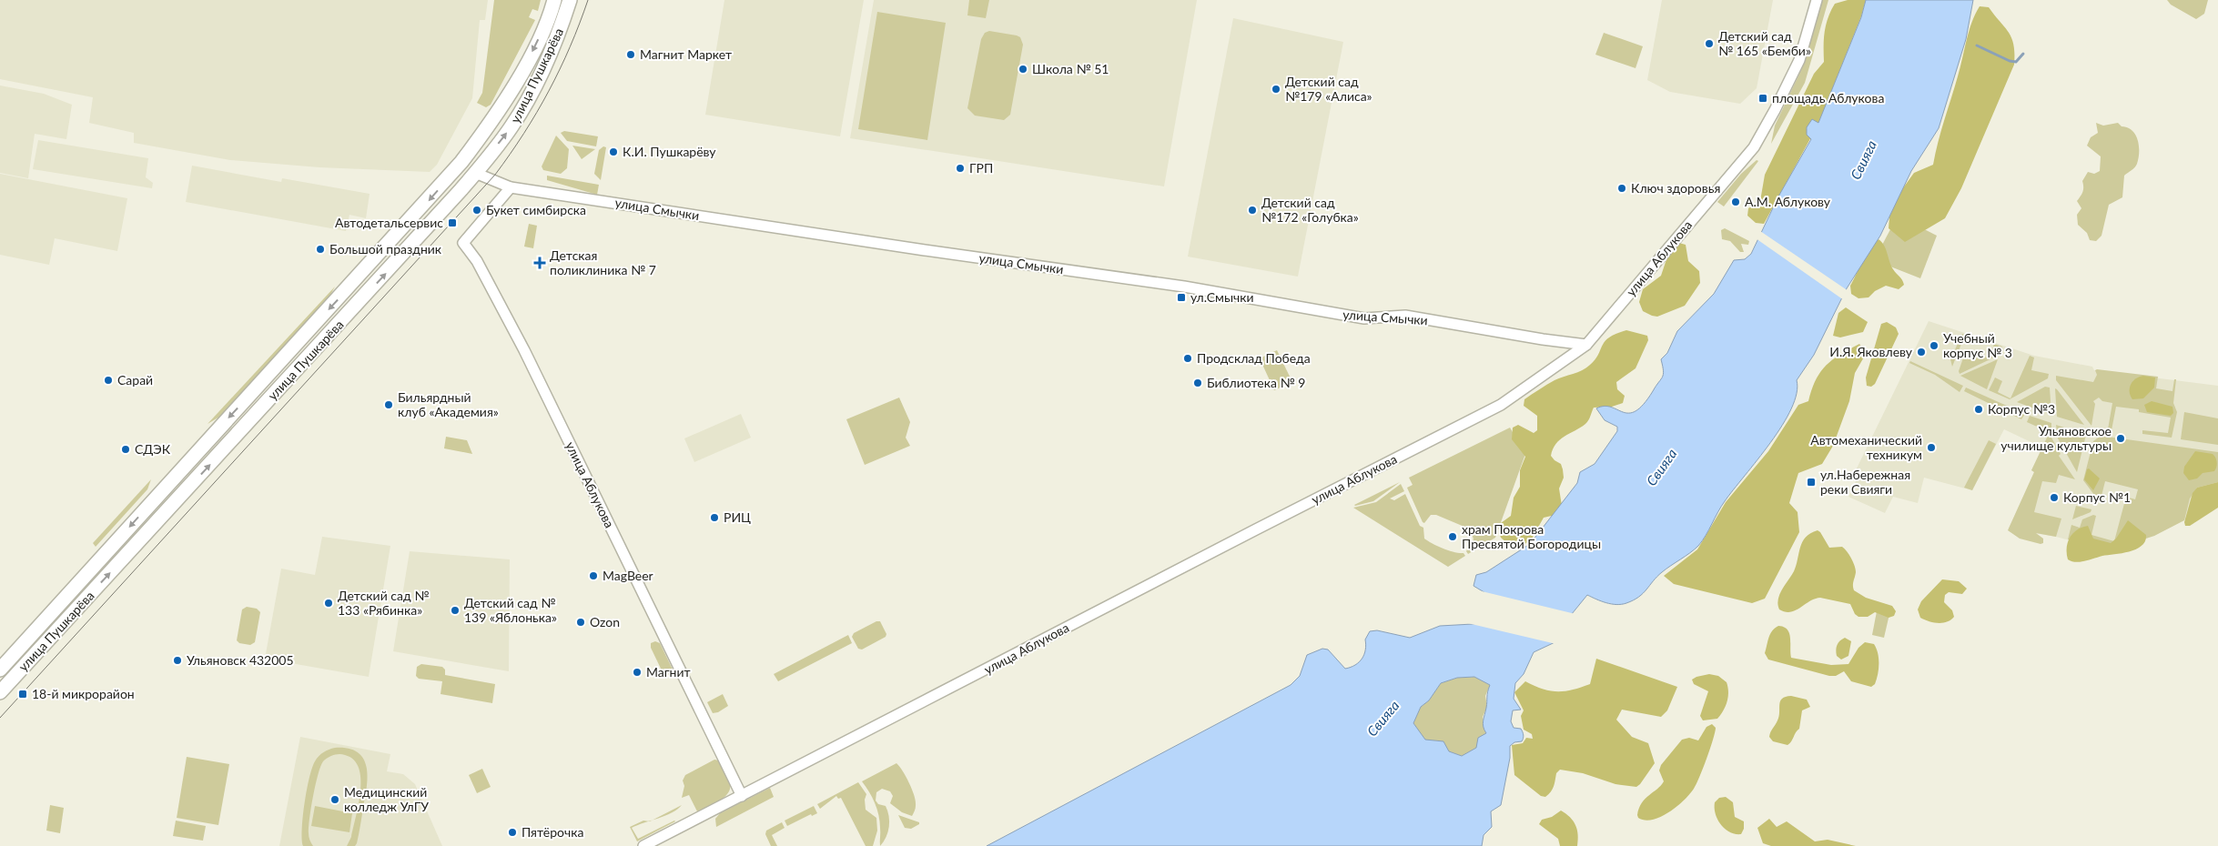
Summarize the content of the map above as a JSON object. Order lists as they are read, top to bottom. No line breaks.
{"streets":{"main road":["улица Пушкарёва","улица Смычки"],"street":["улица Аблукова"]},"crossings":[["улица Пушкарёва","улица Смычки"],["улица Смычки","улица Аблукова"]],"water":["Свияга"],"places":{"other":["Детский сад № 165 «Бемби»","Магнит Маркет","Школа № 51","Детский сад №179 «Алиса»","К.И. Пушкарёву","ГРП","Ключ здоровья","А.М. Аблукову","Букет симбирска","Детский сад №172 «Голубка»","Большой праздник","Учебный корпус № 3","И.Я. Яковлеву","Продсклад Победа","Сарай","Библиотека № 9","Бильярдный клуб «Академия»","Корпус №3","Ульяновское училище культуры","Автомеханический техникум","СДЭК","Корпус №1","РИЦ","храм Покрова Пресвятой Богородицы","MagBeer","Детский сад № 133 «Рябинка»","Детский сад № 139 «Яблонька»","Ozon","Ульяновск 432005","Магнит","Медицинский колледж УлГУ","Пятёрочка"],"transit":["площадь Аблукова","Автодетальсервис","ул.Смычки","ул.Набережная реки Свияги","18-й микрорайон"],"health":["Детская поликлиника № 7"]}}
